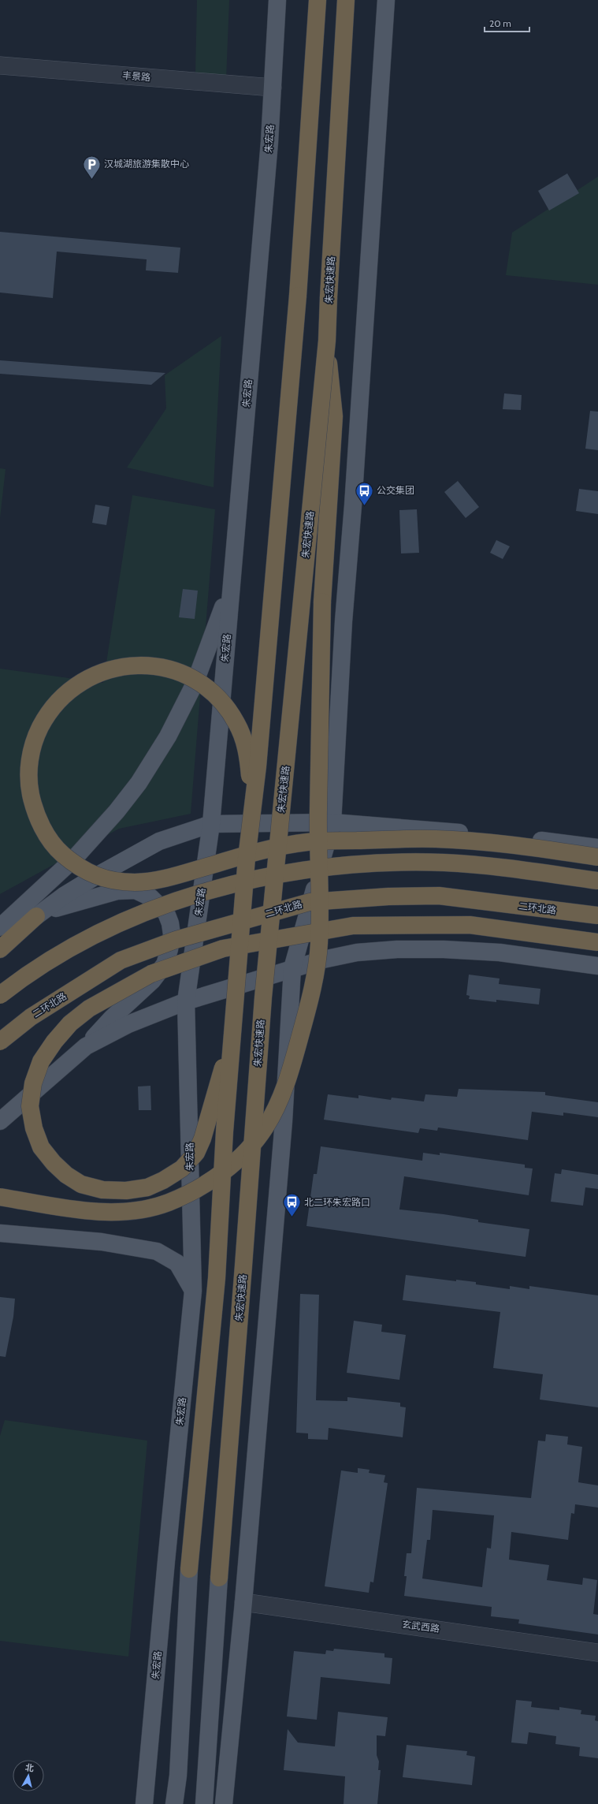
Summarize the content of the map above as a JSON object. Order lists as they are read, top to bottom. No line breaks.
{"streets":{"highway":["朱宏快速路","二环北路"],"main road":["朱宏路"],"street":["丰景路","玄武西路"]},"crossings":[["丰景路","朱宏路"]],"places":{"parking":["汉城湖旅游集散中心"],"bus stop":["公交集团","北二环朱宏路口"]},"scale_bar":"20 m","north":"top"}
